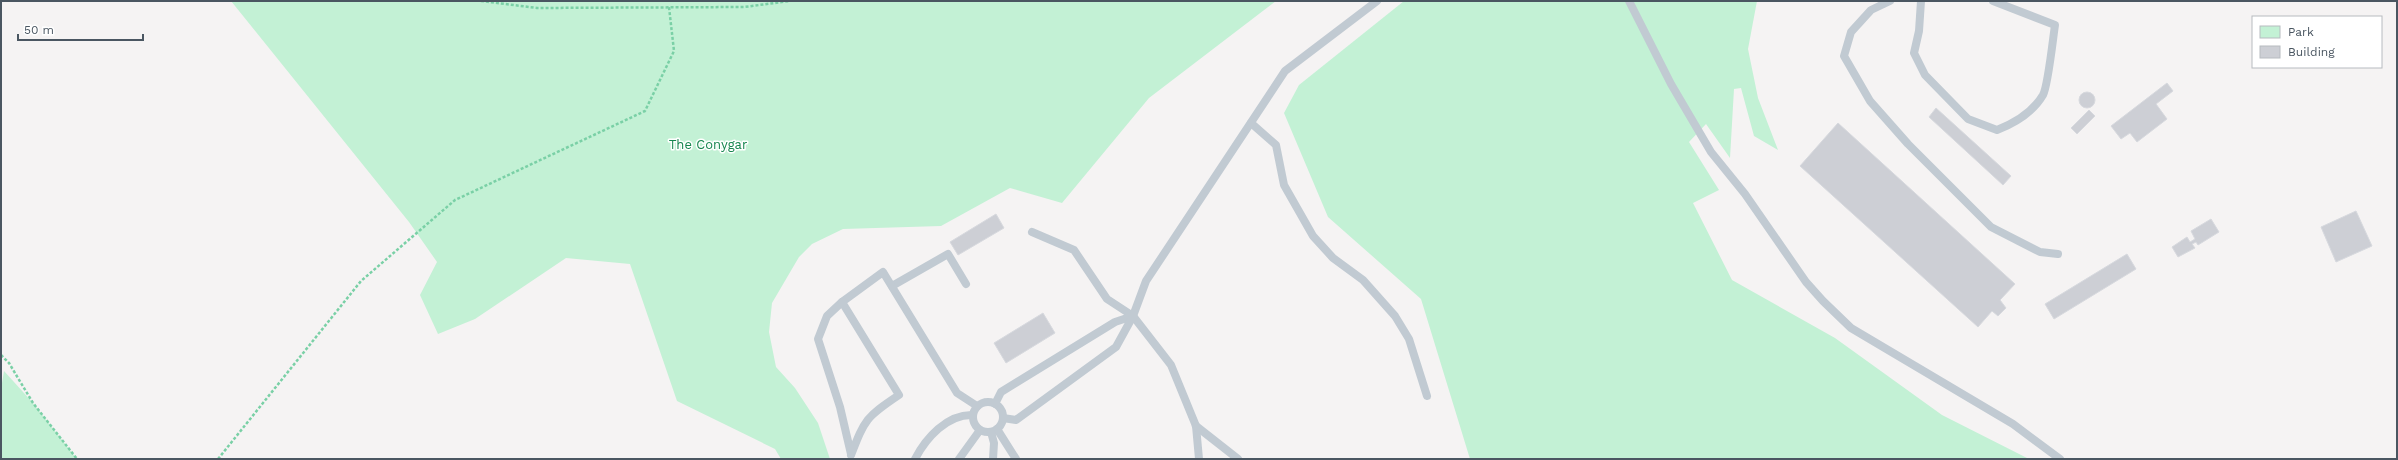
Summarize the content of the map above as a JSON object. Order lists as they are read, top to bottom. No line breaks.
{"parks":["The Conygar"],"legend":["Park","Building"],"scale_bar":"50 m"}
